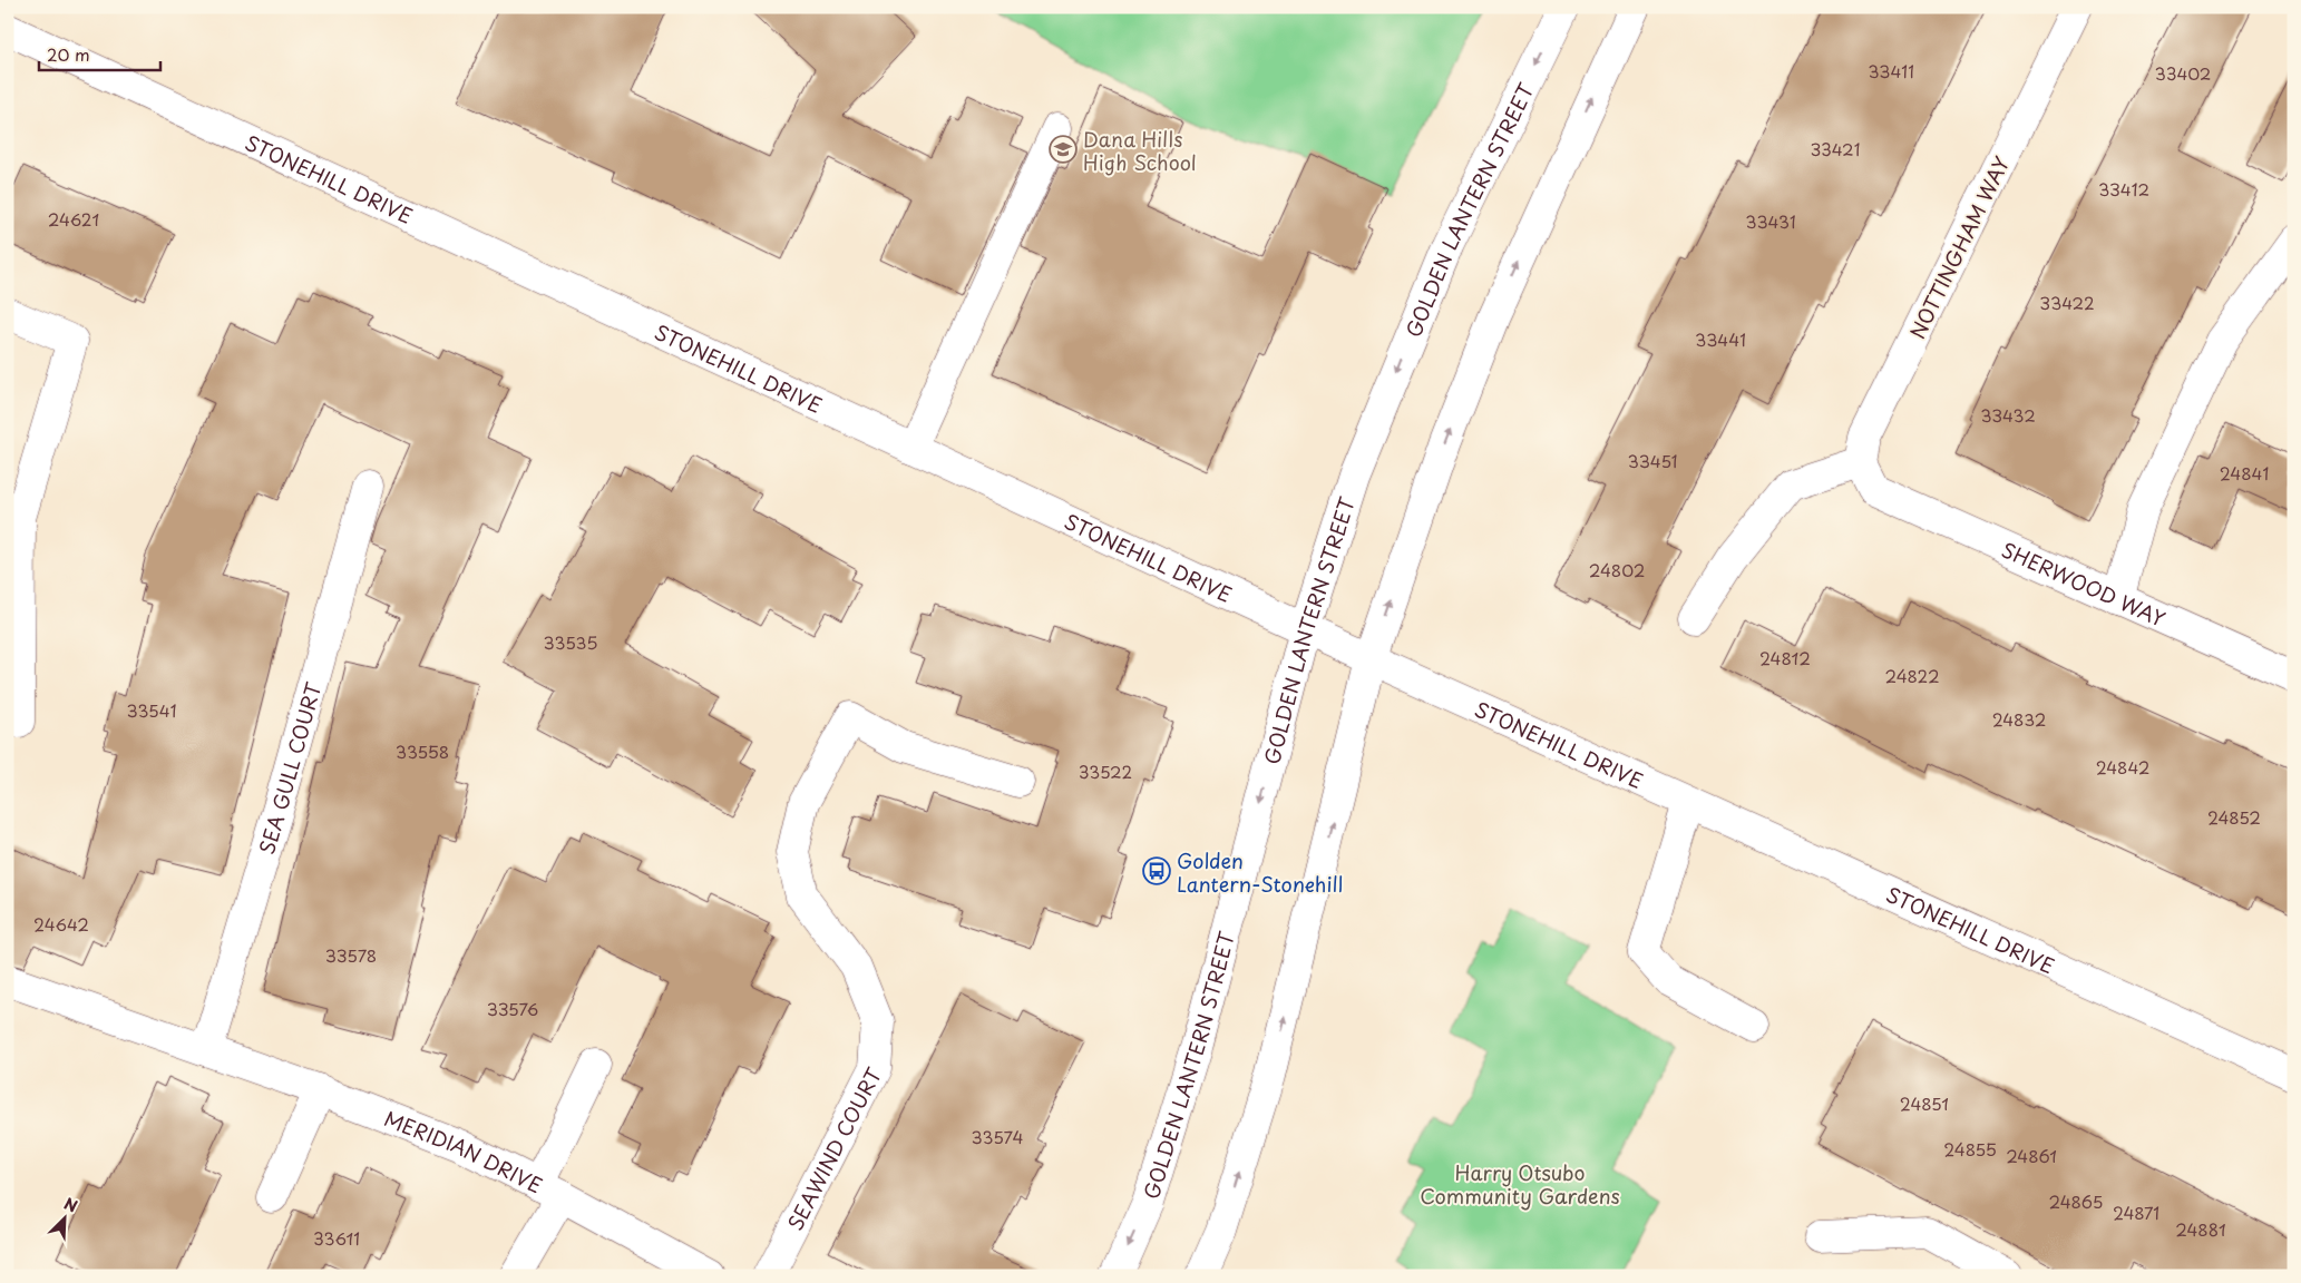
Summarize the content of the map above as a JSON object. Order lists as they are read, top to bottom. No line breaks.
{"streets":{"main road":["STONEHILL DRIVE","GOLDEN LANTERN STREET","NOTTINGHAM WAY","SHERWOOD WAY","SEA GULL COURT","SEAWIND COURT","MERIDIAN DRIVE"]},"crossings":[["STONEHILL DRIVE","GOLDEN LANTERN STREET"],["NOTTINGHAM WAY","SHERWOOD WAY"],["SEA GULL COURT","MERIDIAN DRIVE"]],"parks":["Harry Otsubo Community Gardens"],"places":{"school or university":["Dana Hills High School"],"bus stop":["Golden Lantern-Stonehill"]},"house_numbers":["33411","33402","33421","33412","24621","33431","33422","33441","33432","33451","24841","24802","33535","24812","24822","33541","24832","33558","24842","33522","24852","24642","33578","33576","24851","33574","24855","24861","24865","24871","24881","33611"],"scale_bar":"20 m","north":"top right"}
